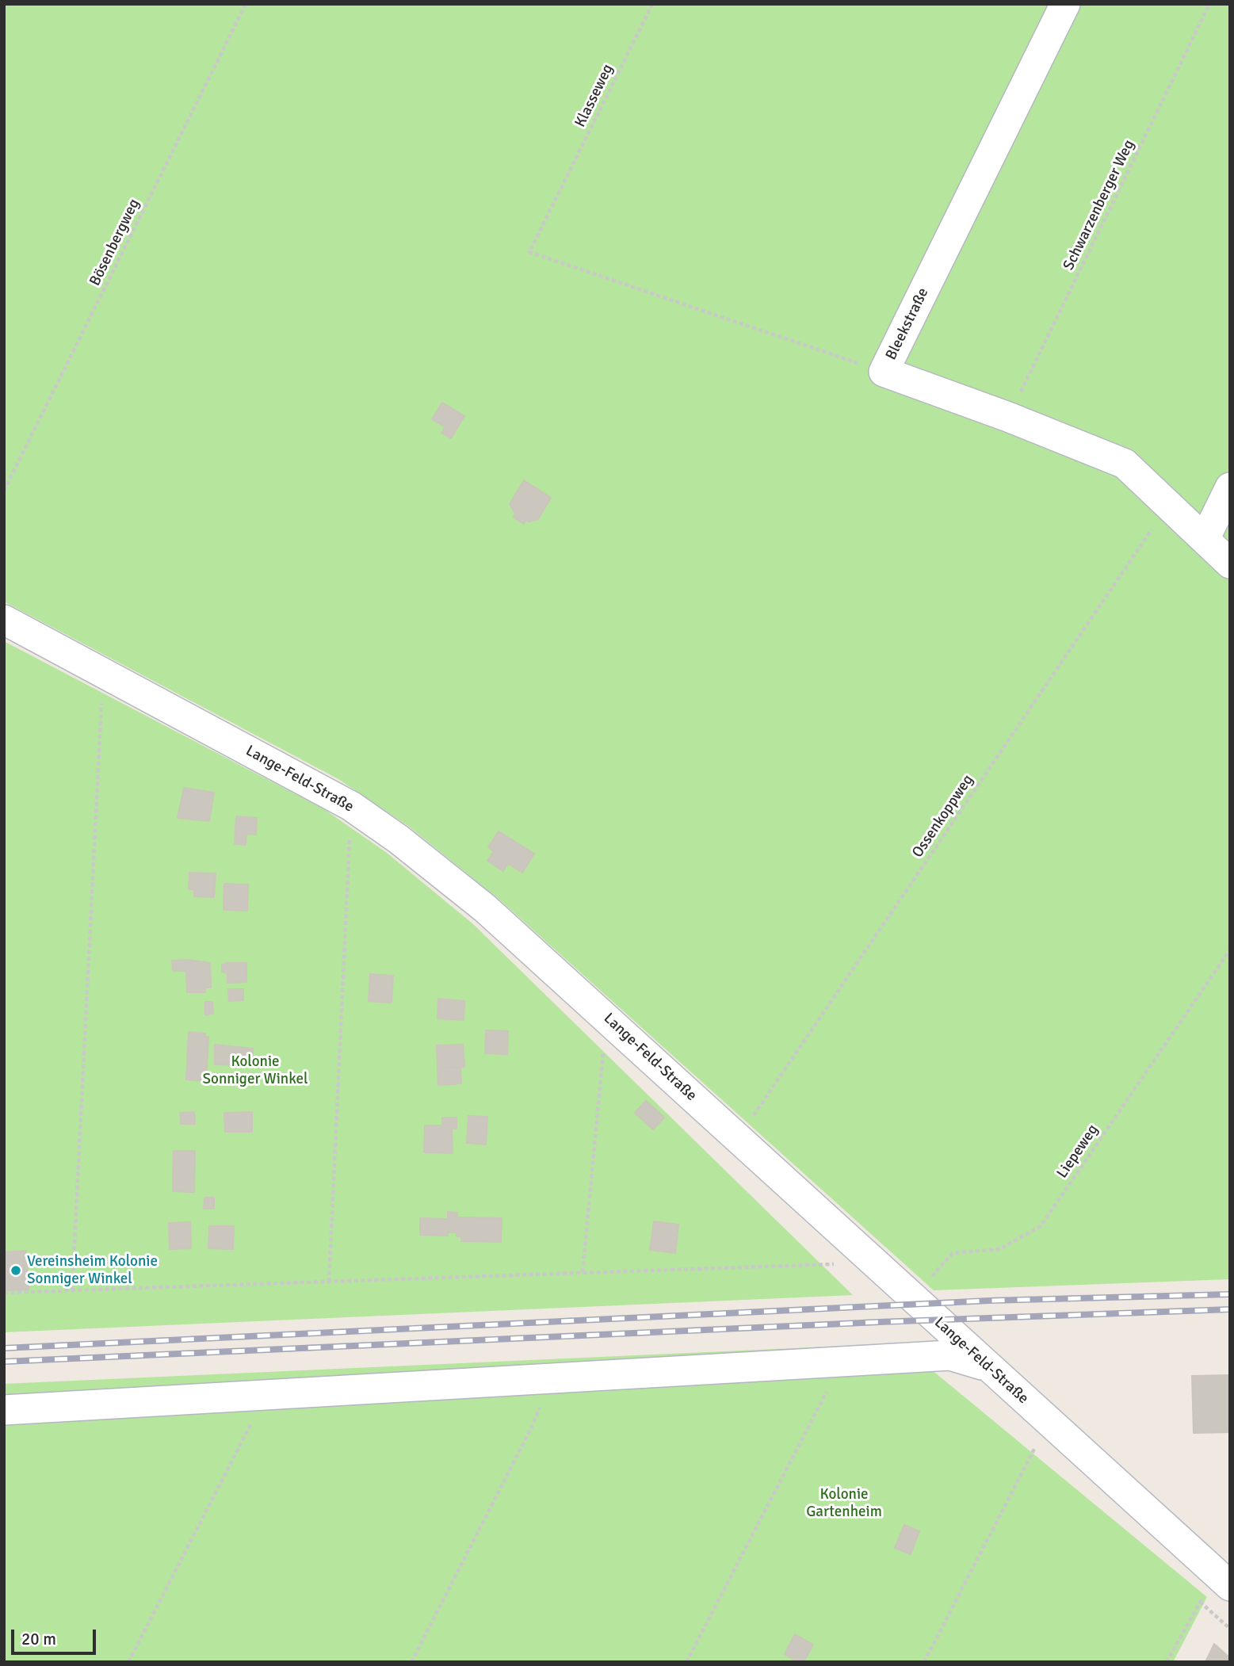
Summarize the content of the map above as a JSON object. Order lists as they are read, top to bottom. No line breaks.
{"streets":{"street":["Bleekstraße","Lange-Feld-Straße"],"path":["Klasseweg","Schwarzenberger Weg","Bösenbergweg","Ossenkoppweg","Liepeweg"]},"crossings":[["Klasseweg","Bleekstraße"],["Schwarzenberger Weg","Bleekstraße"],["Bleekstraße","Ossenkoppweg"],["Lange-Feld-Straße","Ossenkoppweg"],["Lange-Feld-Straße","Liepeweg"]],"parks":["Kolonie Sonniger Winkel","Kolonie Gartenheim"],"places":["Vereinsheim Kolonie Sonniger Winkel"],"scale_bar":"20 m"}
